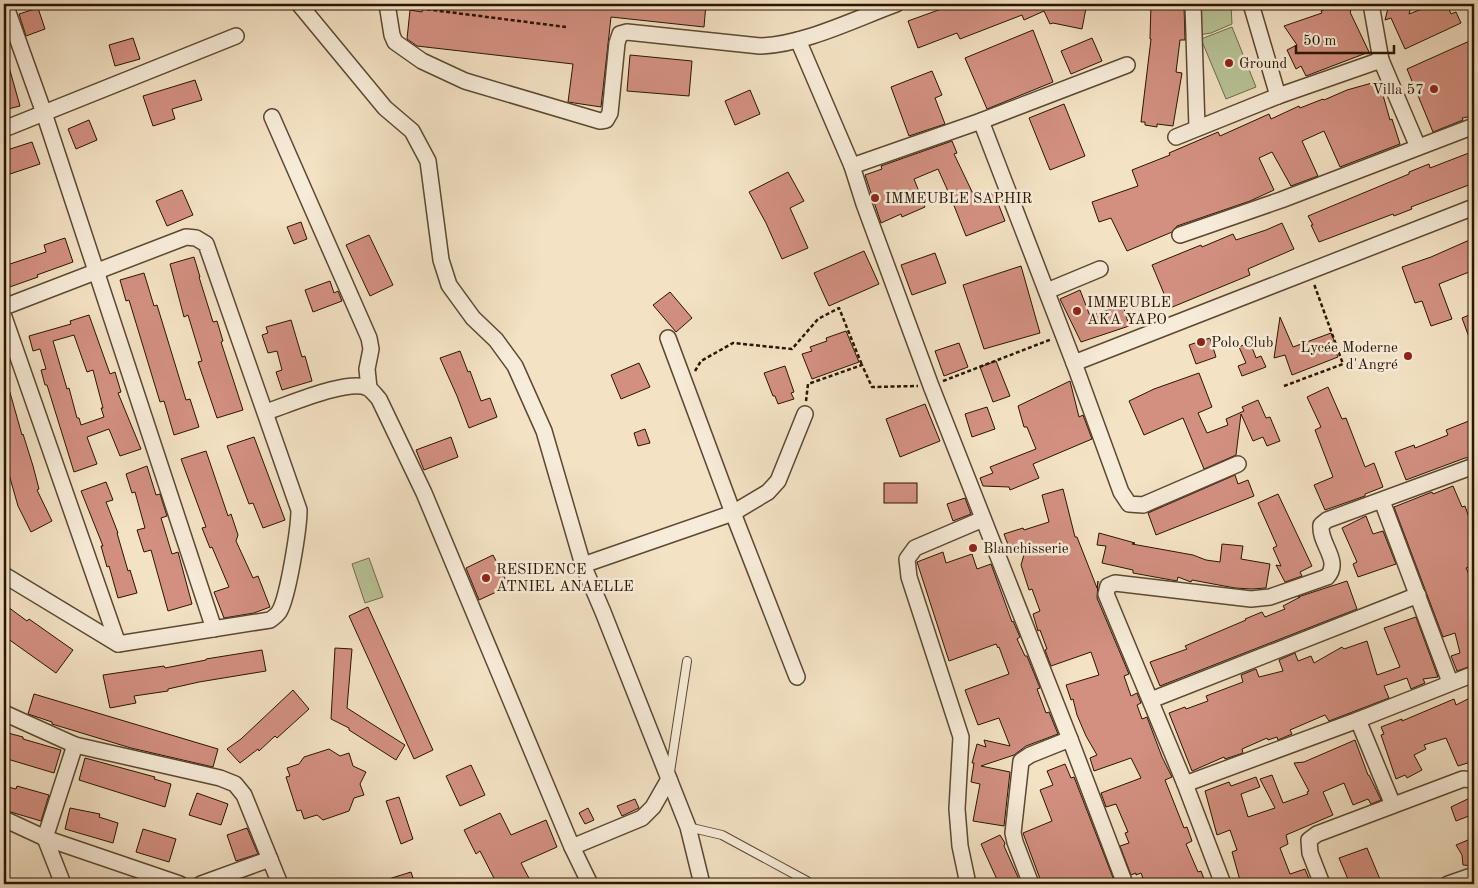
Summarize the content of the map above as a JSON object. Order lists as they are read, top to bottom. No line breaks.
{"places":["Ground","Villa 57","IMMEUBLE SAPHIR","IMMEUBLE AKA YAPO","Polo Club","Lycée Moderne d'Angré","Blanchisserie","RESIDENCE ATNIEL ANAELLE"],"scale_bar":"50 m"}
